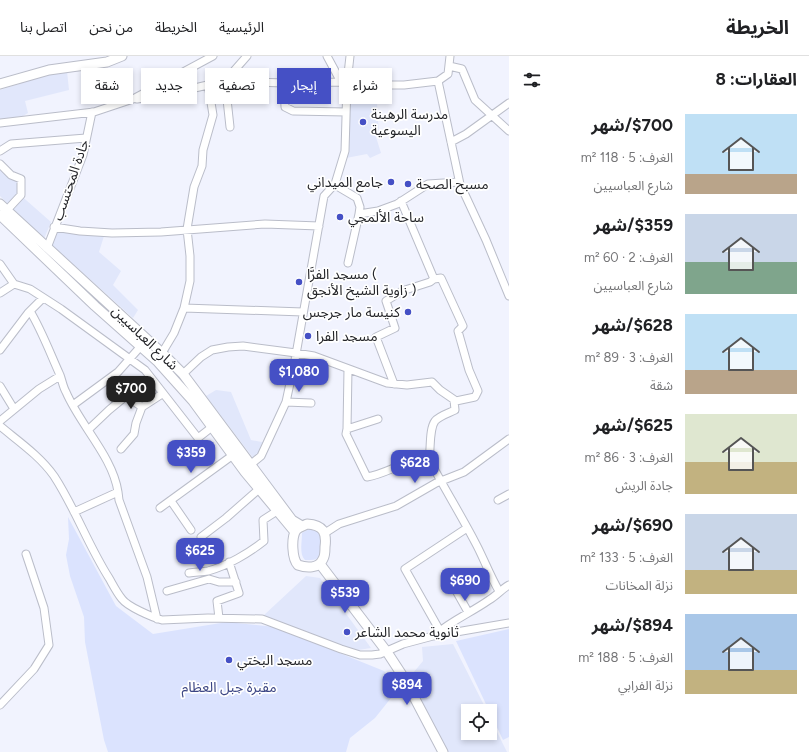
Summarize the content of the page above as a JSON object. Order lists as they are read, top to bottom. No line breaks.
{"streets":{"main road":["شارع العباسيين"],"street":["جادة المحتسب"]},"crossings":[["جادة المحتسب","شارع العباسيين"]],"parks":["مقبرة جبل العظام"],"places":["مدرسة الرهبنة اليسوعية","جامع الميداني","مسبح الصحة","ساحة الألمجي","مسجد الفرَّا ( زاوية الشيخ الأنجق )","كنيسة مار جرجس","مسجد الفرا","ثانوية محمد الشاعر","مسجد البختي"],"page":{"header":"الخريطة","nav":["الرئيسية","الخريطة","من نحن","اتصل بنا"],"heading":"العقارات: 8","chip":["شراء","إيجار","تصفية","جديد","شقة"],"list":[{"name":"$700/شهر","note":"الغرف: 5 · 118 m² · شارع العباسيين"},{"name":"$359/شهر","note":"الغرف: 2 · 60 m² · شارع العباسيين"},{"name":"$628/شهر","note":"الغرف: 3 · 89 m² · شقة"},{"name":"$625/شهر","note":"الغرف: 3 · 86 m² · جادة الريش"},{"name":"$690/شهر","note":"الغرف: 5 · 133 m² · نزلة المخانات"},{"name":"$894/شهر","note":"الغرف: 5 · 188 m² · نزلة الفرابي"}],"price":["$1,080","$700","$359","$628","$625","$690","$539","$894"]}}
